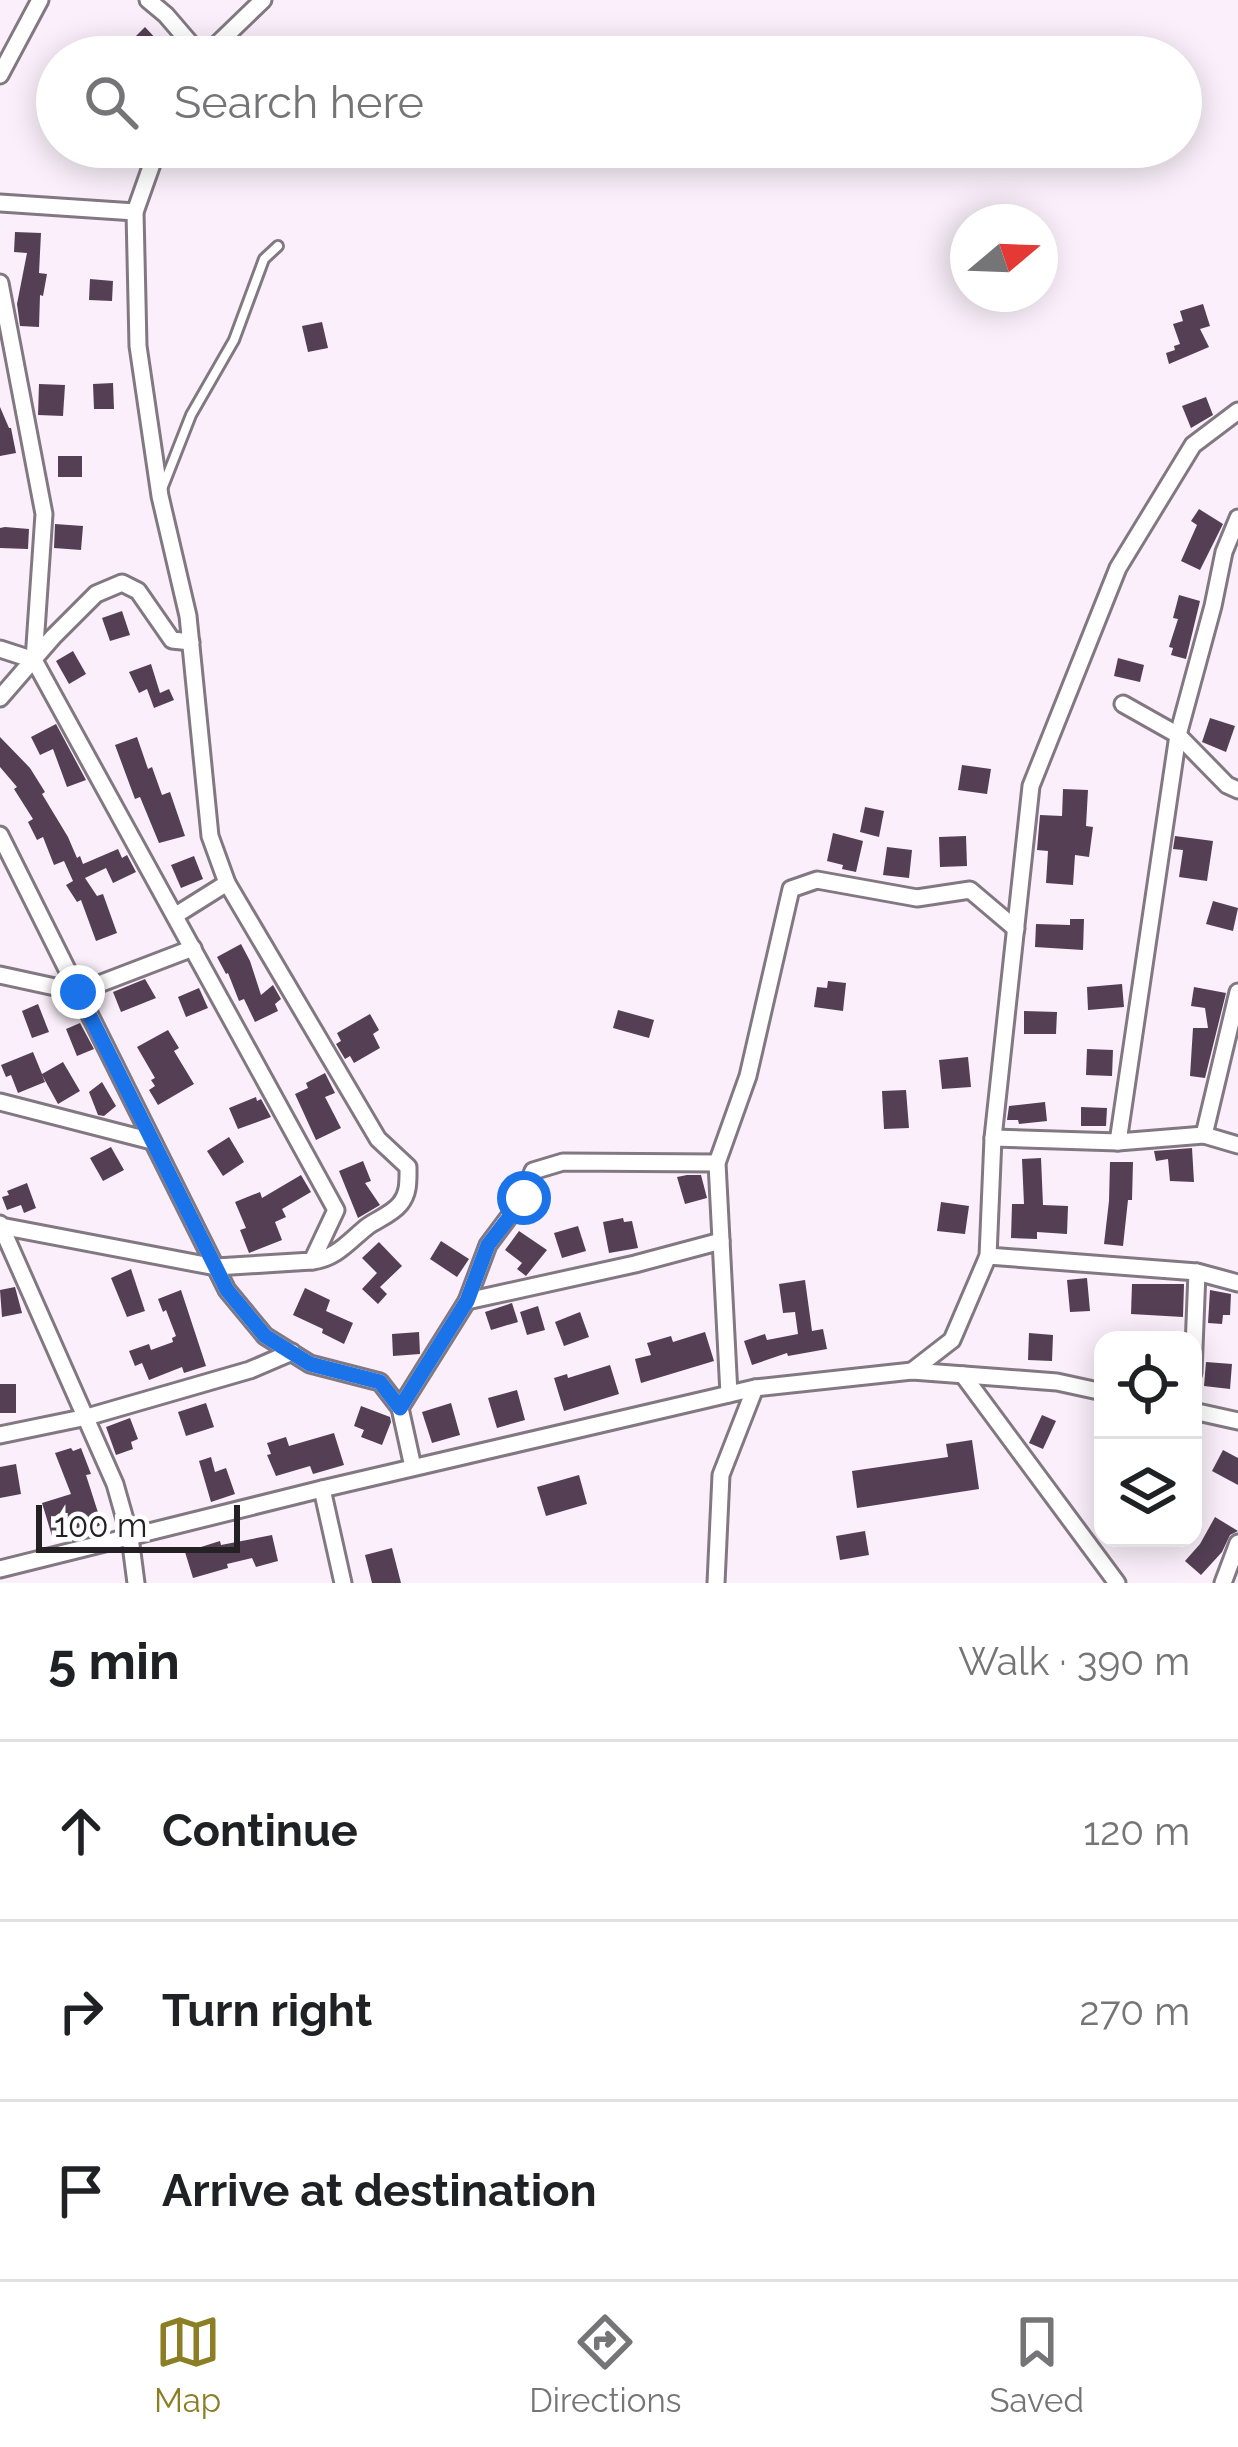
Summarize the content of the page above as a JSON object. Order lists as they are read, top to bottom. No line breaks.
{"scale_bar":"100 m","north":"right","page":{"search":"Search here","scale":"100 m","heading":["5 min","Walk · 390 m"],"list":[["Continue","120 m"],["Turn right","270 m"],"Arrive at destination"],"nav":["Map","Directions","Saved"]}}
